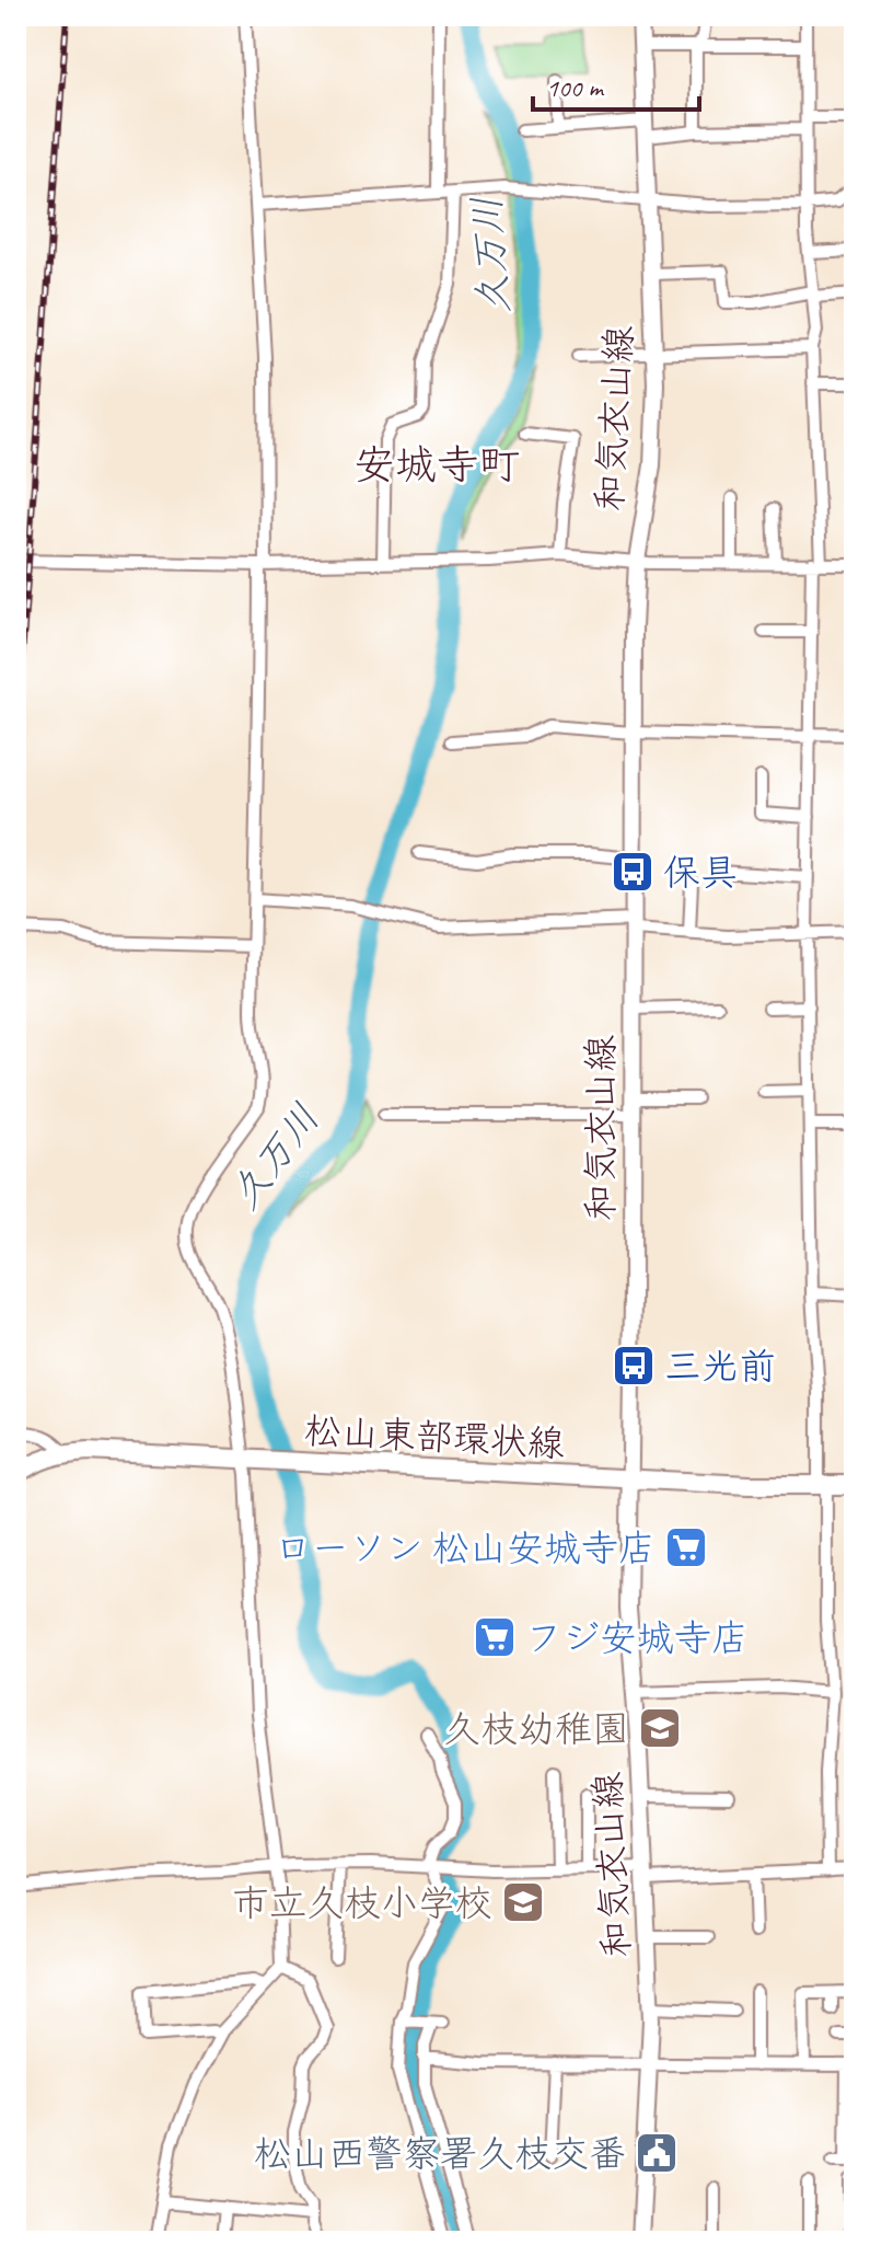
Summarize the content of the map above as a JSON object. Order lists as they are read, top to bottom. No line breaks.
{"streets":{"main road":["和気衣山線","松山東部環状線"]},"crossings":[["和気衣山線","松山東部環状線"]],"districts":["安城寺町"],"water":["久万川"],"places":{"bus stop":["保具","三光前"],"supermarket":["ローソン 松山安城寺店","フジ安城寺店"],"school or university":["久枝幼稚園","市立久枝小学校"],"public building":["松山西警察署久枝交番"]},"scale_bar":"100 m"}
